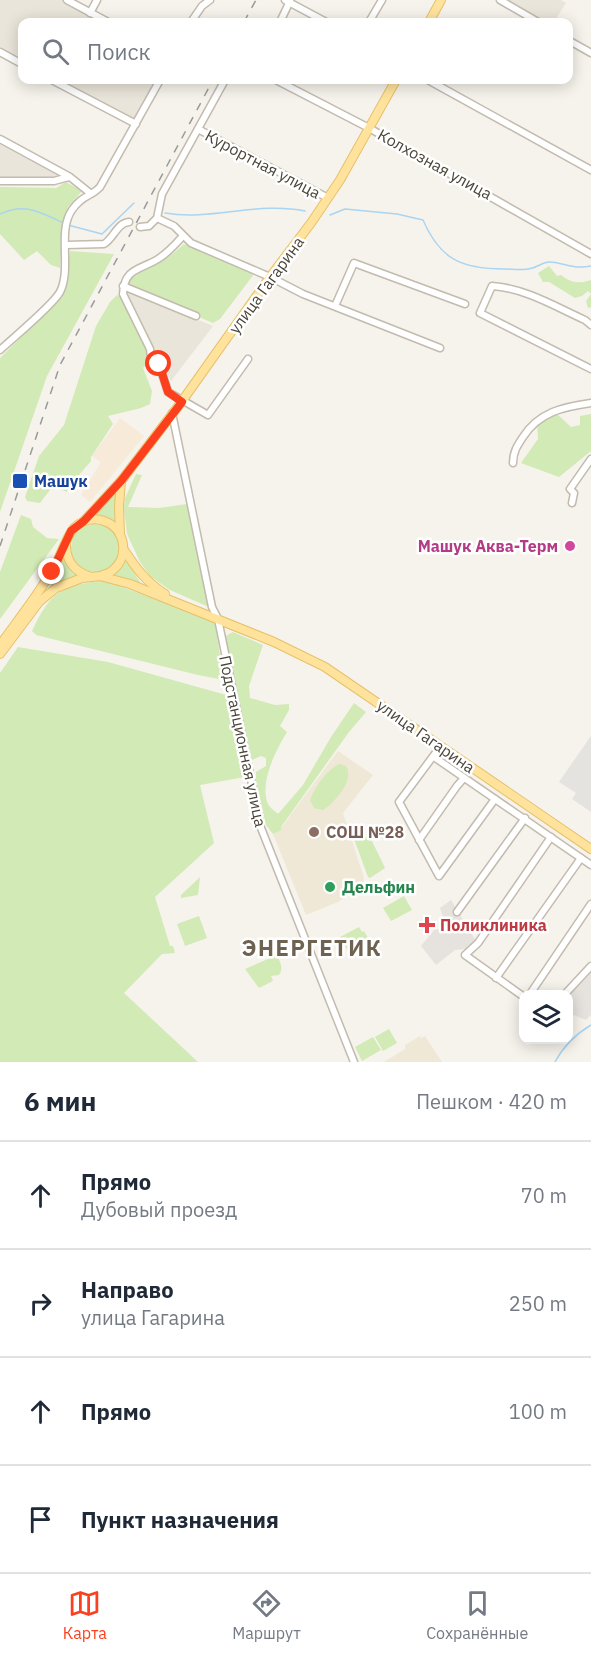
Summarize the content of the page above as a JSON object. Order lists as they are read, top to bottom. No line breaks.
{"streets":{"main road":["улица Гагарина"],"street":["Курортная улица","Колхозная улица","Подстанционная улица"]},"crossings":[["Курортная улица","улица Гагарина"],["Колхозная улица","улица Гагарина"],["улица Гагарина","Подстанционная улица"]],"districts":["ЭНЕРГЕТИК"],"places":{"transit":["Машук"],"other":["Машук Аква-Терм","СОШ №28","Дельфин"],"health":["Поликлиника"]},"page":{"search":"Поиск","heading":["6 мин","Пешком · 420 m"],"list":[["Прямо","Дубовый проезд","70 m"],["Направо","улица Гагарина","250 m"],["Прямо","100 m"],"Пункт назначения"],"nav":["Карта","Маршрут","Сохранённые"]}}
